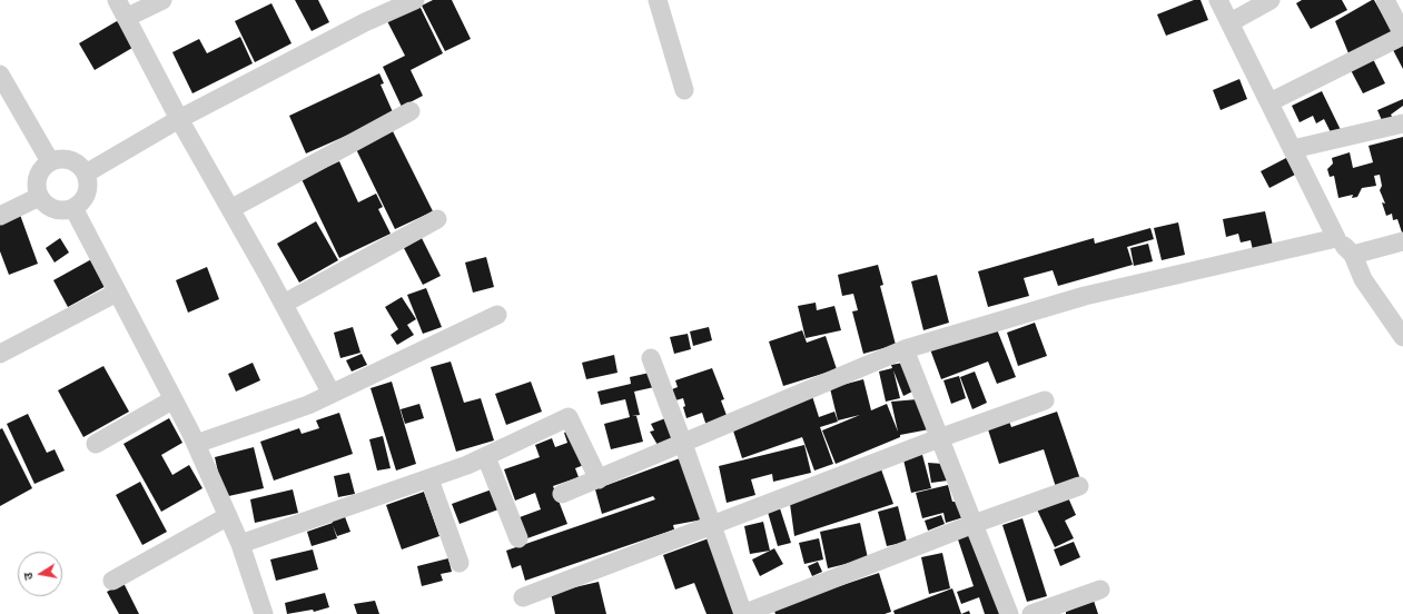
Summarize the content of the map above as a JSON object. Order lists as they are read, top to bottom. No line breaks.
{"north":"left"}
